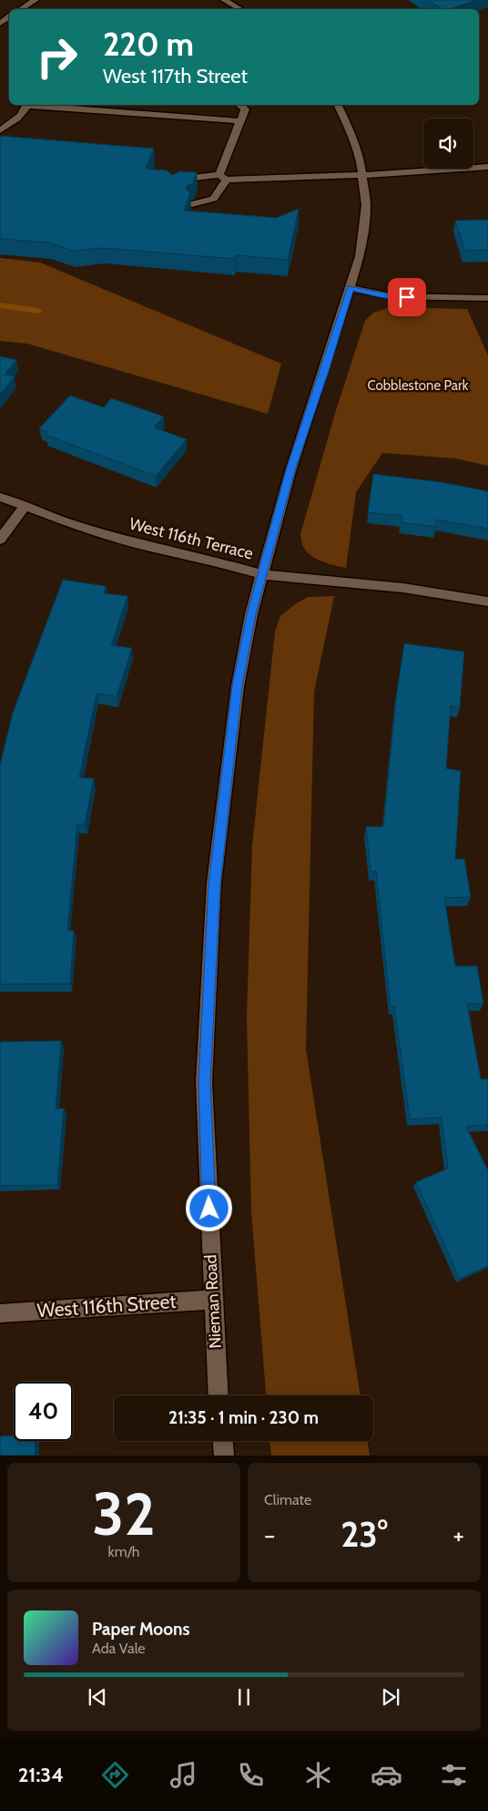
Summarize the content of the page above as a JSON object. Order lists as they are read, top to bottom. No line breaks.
{"streets":{"street":["West 116th Terrace","Nieman Road","West 116th Street"]},"crossings":[["West 116th Terrace","Nieman Road"],["Nieman Road","West 116th Street"]],"parks":["Cobblestone Park"],"page":{"turn":["220 m","West 117th Street"],"limit":"40","trip":"21:35 · 1 min · 230 m","tile":[["32","km/h"],"Climate"],"heat":["−","23°","+"],"song":["Paper Moons","Ada Vale"],"tabs":"21:34"}}
